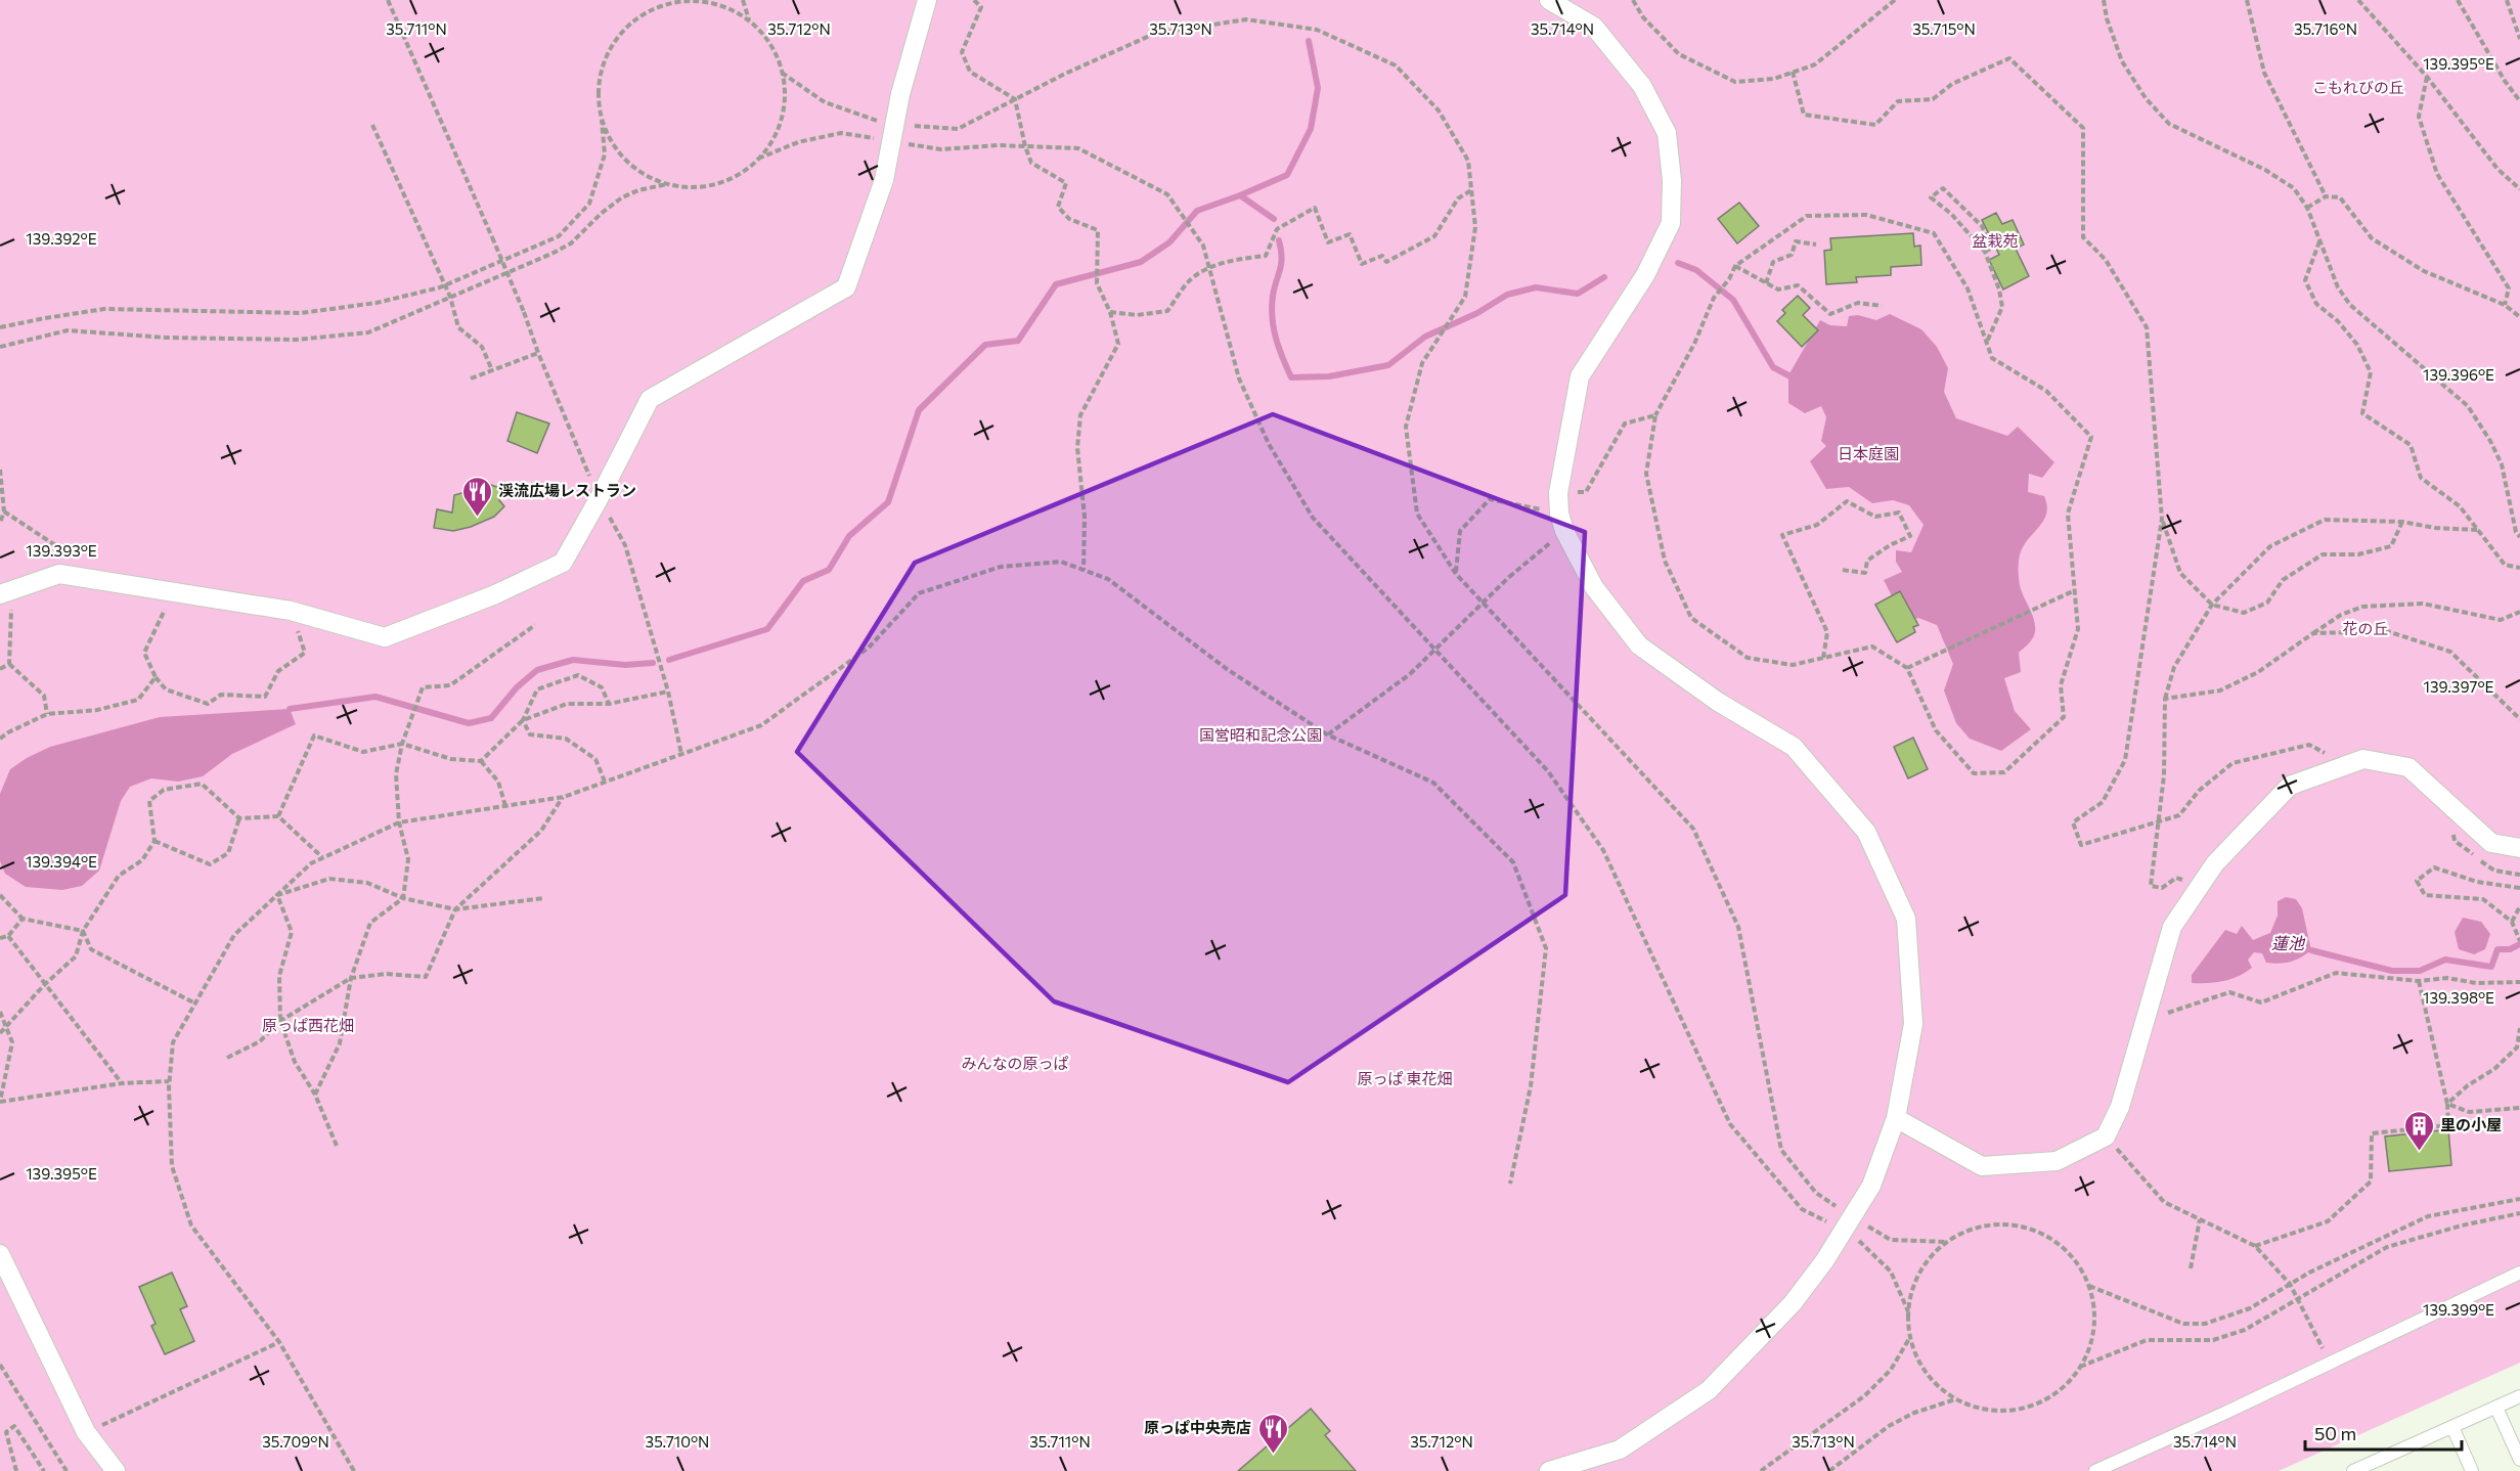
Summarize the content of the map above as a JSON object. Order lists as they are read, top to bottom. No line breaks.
{"water":["蓮池"],"parks":["こもれびの丘","盆栽苑","日本庭園","花の丘","国営昭和記念公園","原っぱ西花畑","みんなの原っぱ","原っぱ 東花畑"],"places":{"restaurant":["渓流広場レストラン","原っぱ中央売店"],"building":["里の小屋"]},"scale_bar":"50 m","coordinates":["35.711°N","35.712°N","35.713°N","35.714°N","35.715°N","35.716°N","139.395°E","139.392°E","139.396°E","139.393°E","139.397°E","139.394°E","139.398°E","139.399°E","35.709°N","35.710°N"]}
